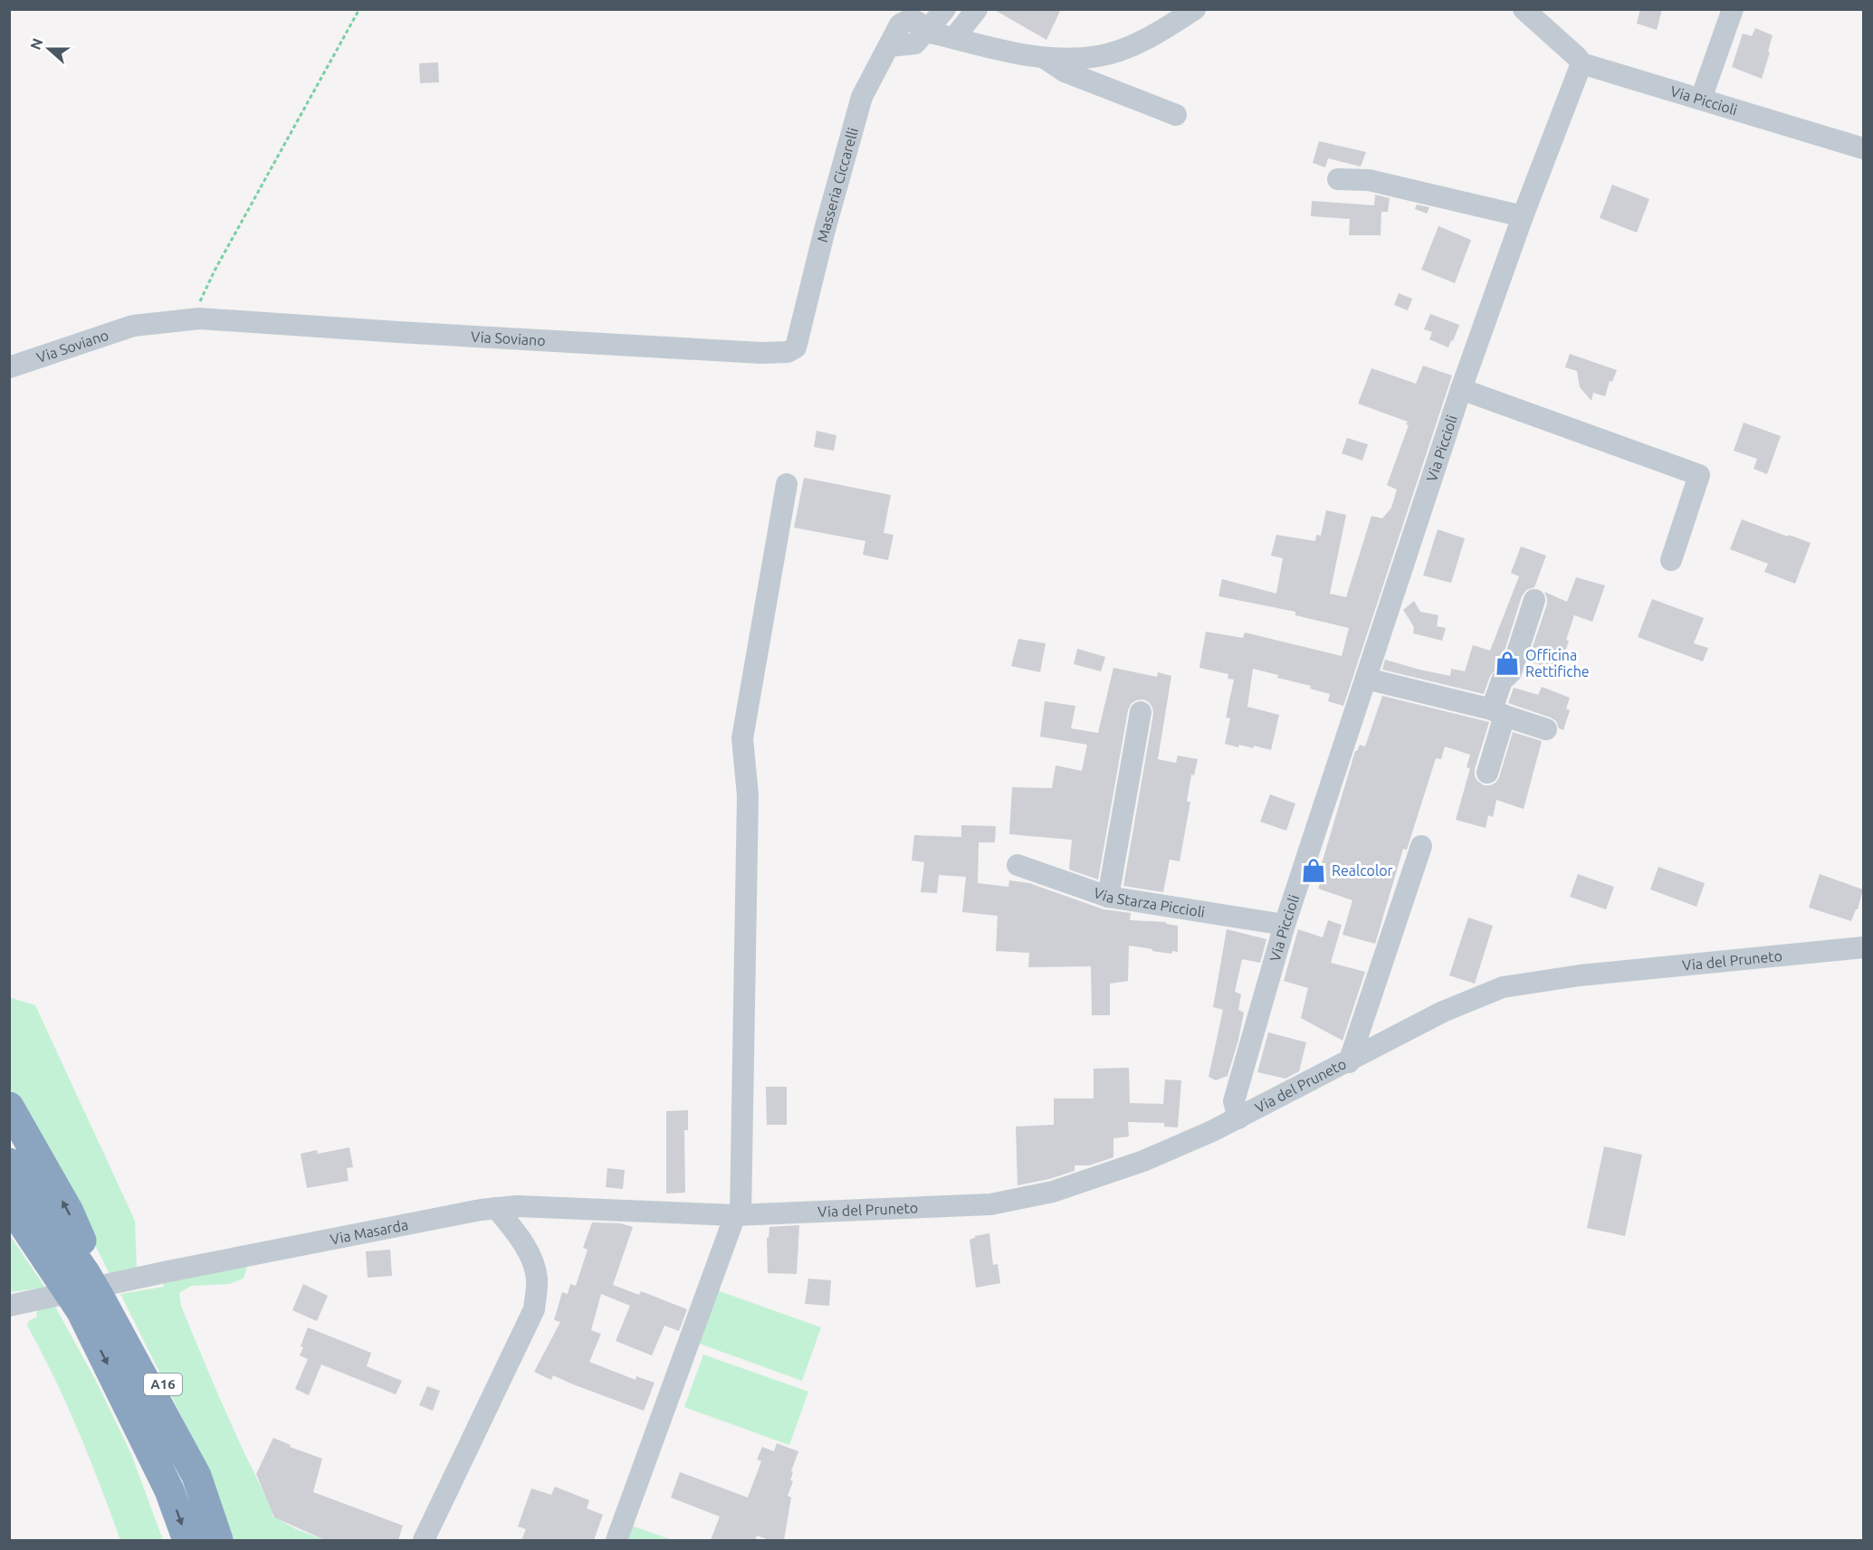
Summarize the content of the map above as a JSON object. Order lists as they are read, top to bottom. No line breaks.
{"streets":{"highway":["A16"],"street":["Via Piccioli","Masseria Ciccarelli","Via Soviano","Via Starza Piccioli","Via del Pruneto","Via Masarda"]},"crossings":[["Via Piccioli","Via Starza Piccioli"],["Via Piccioli","Via del Pruneto"],["Masseria Ciccarelli","Via Soviano"],["Via del Pruneto","Via Masarda"]],"places":{"shop":["Officina Rettifiche","Realcolor"]},"north":"left"}
